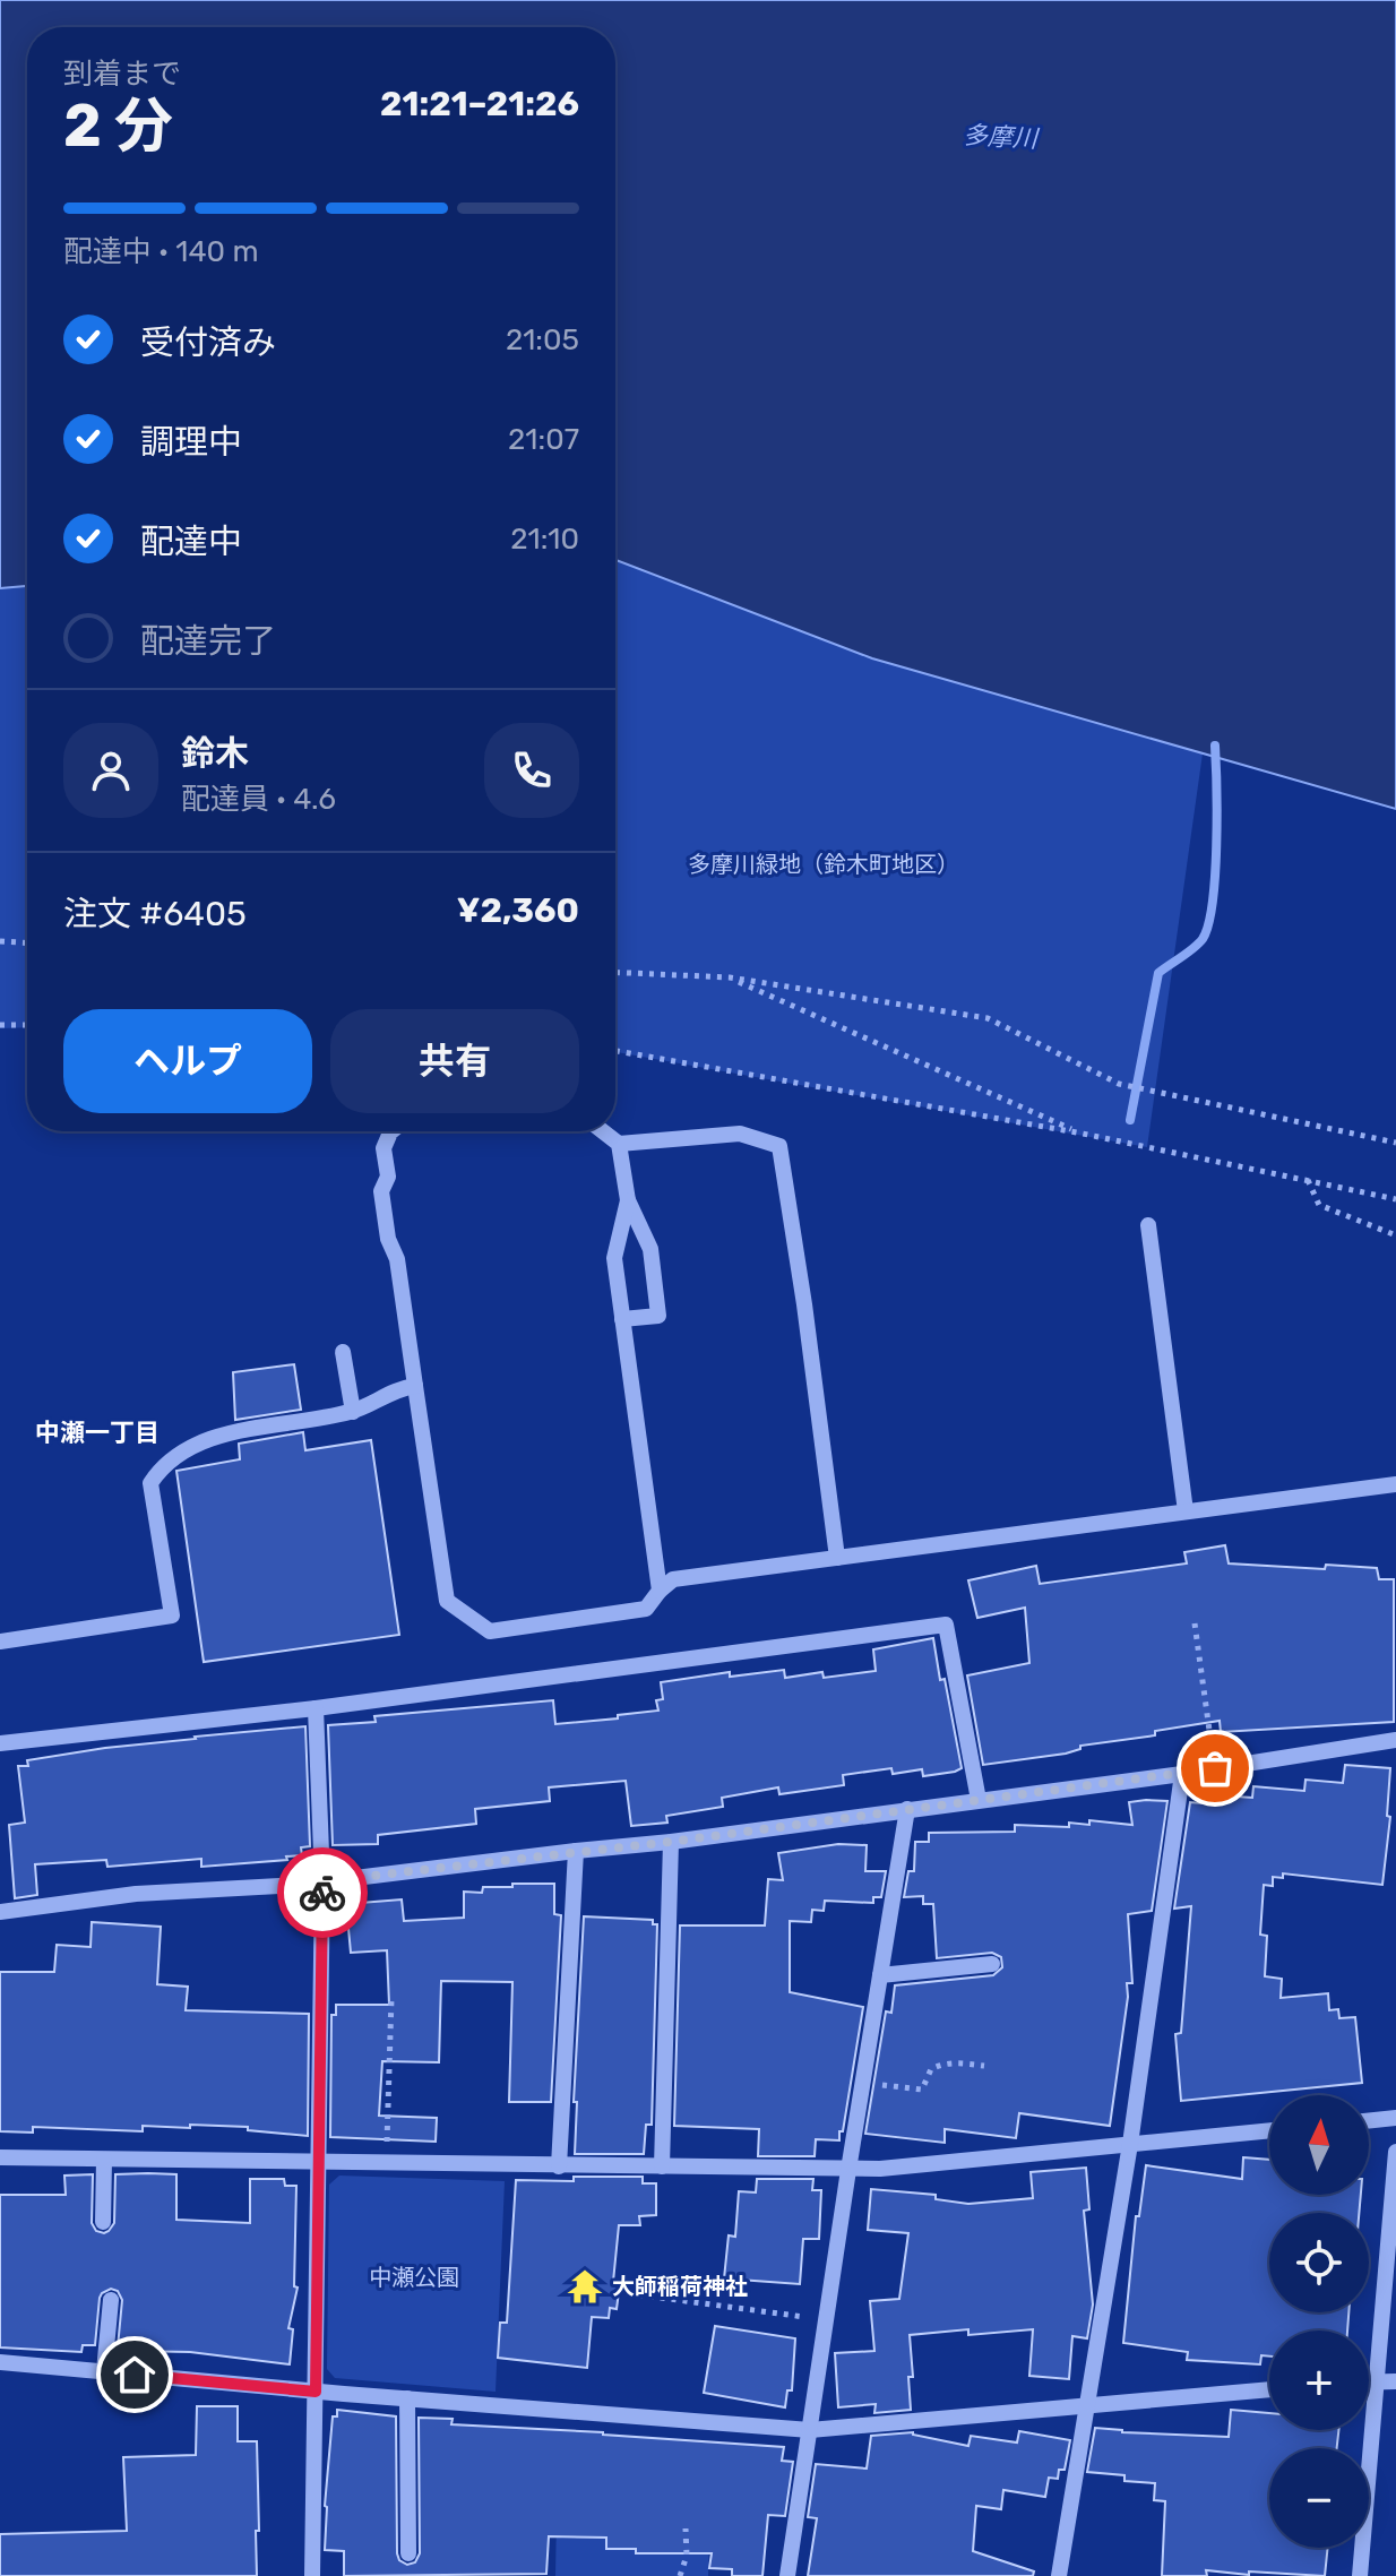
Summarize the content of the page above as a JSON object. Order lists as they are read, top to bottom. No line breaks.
{"districts":["中瀬一丁目"],"water":["多摩川"],"parks":["多摩川緑地（鈴木町地区）","中瀬公園"],"places":{"temple":["大師稲荷神社"]},"north":"top","page":{"heading":["2 分","到着まで","21:21–21:26"],"panel":["鈴木","配達員 · 4.6","注文 #6405","¥2,360"],"bar":"配達中 · 140 m","list":[["受付済み","21:05"],["調理中","21:07"],["配達中","21:10"],"配達完了"],"buttons":["ヘルプ","共有"],"map_buttons":["+","−"]}}
